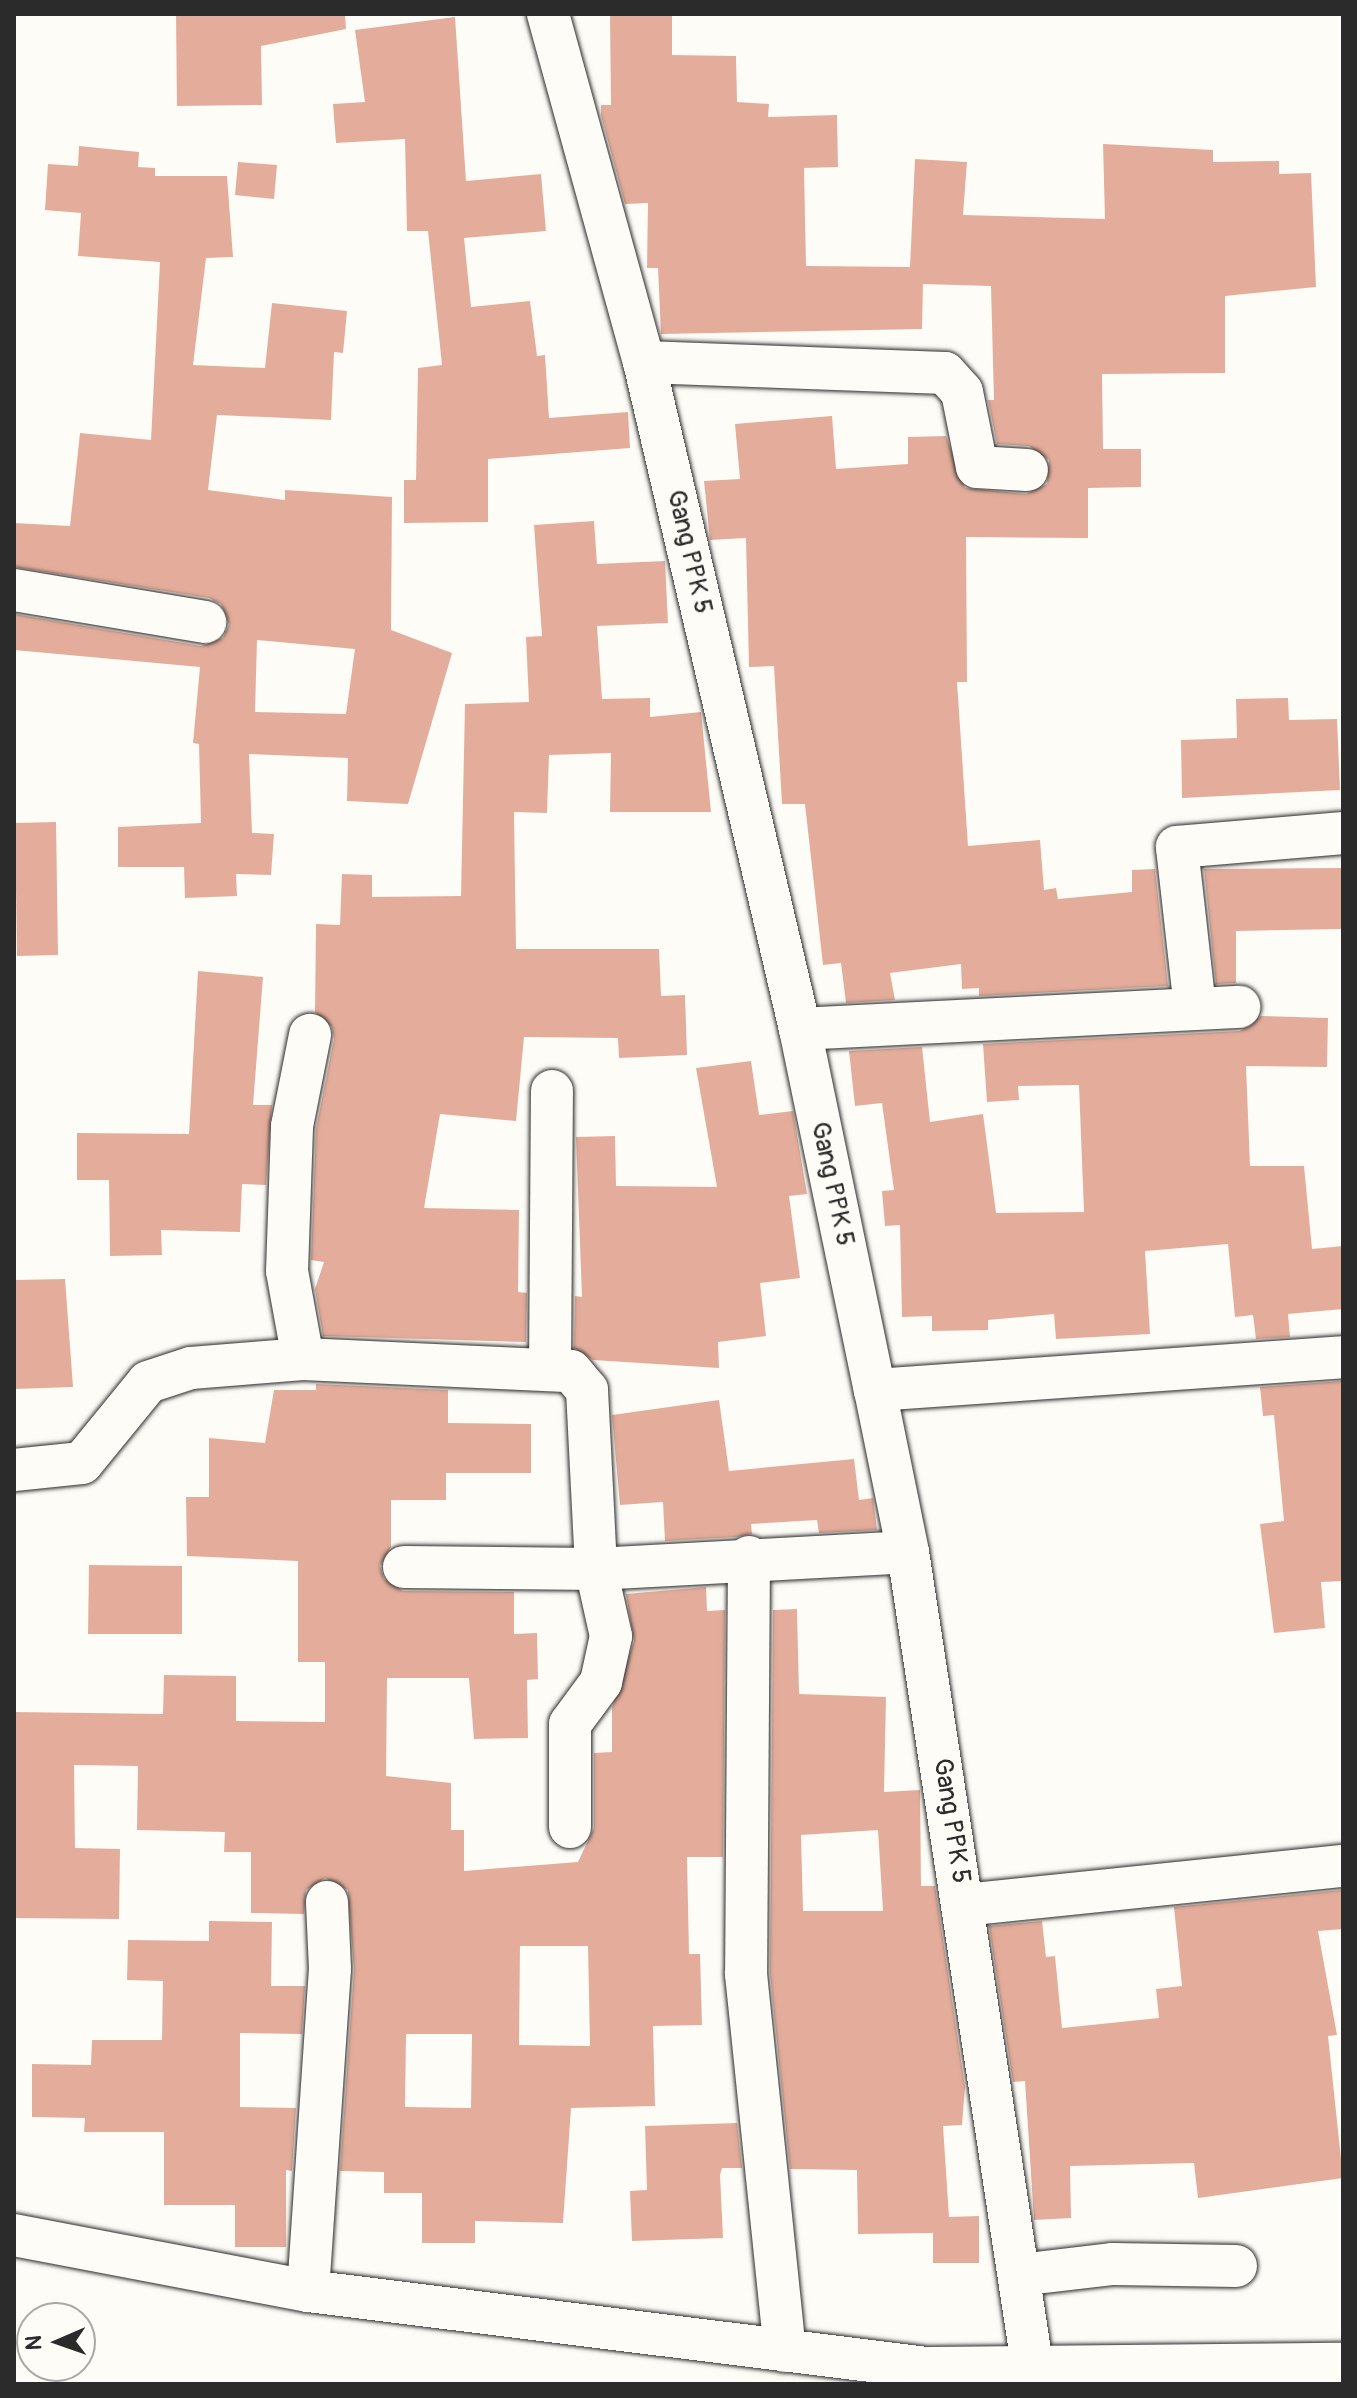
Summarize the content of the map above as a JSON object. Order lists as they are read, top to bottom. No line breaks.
{"streets":{"street":["Gang PPK 5"]},"north":"left"}
